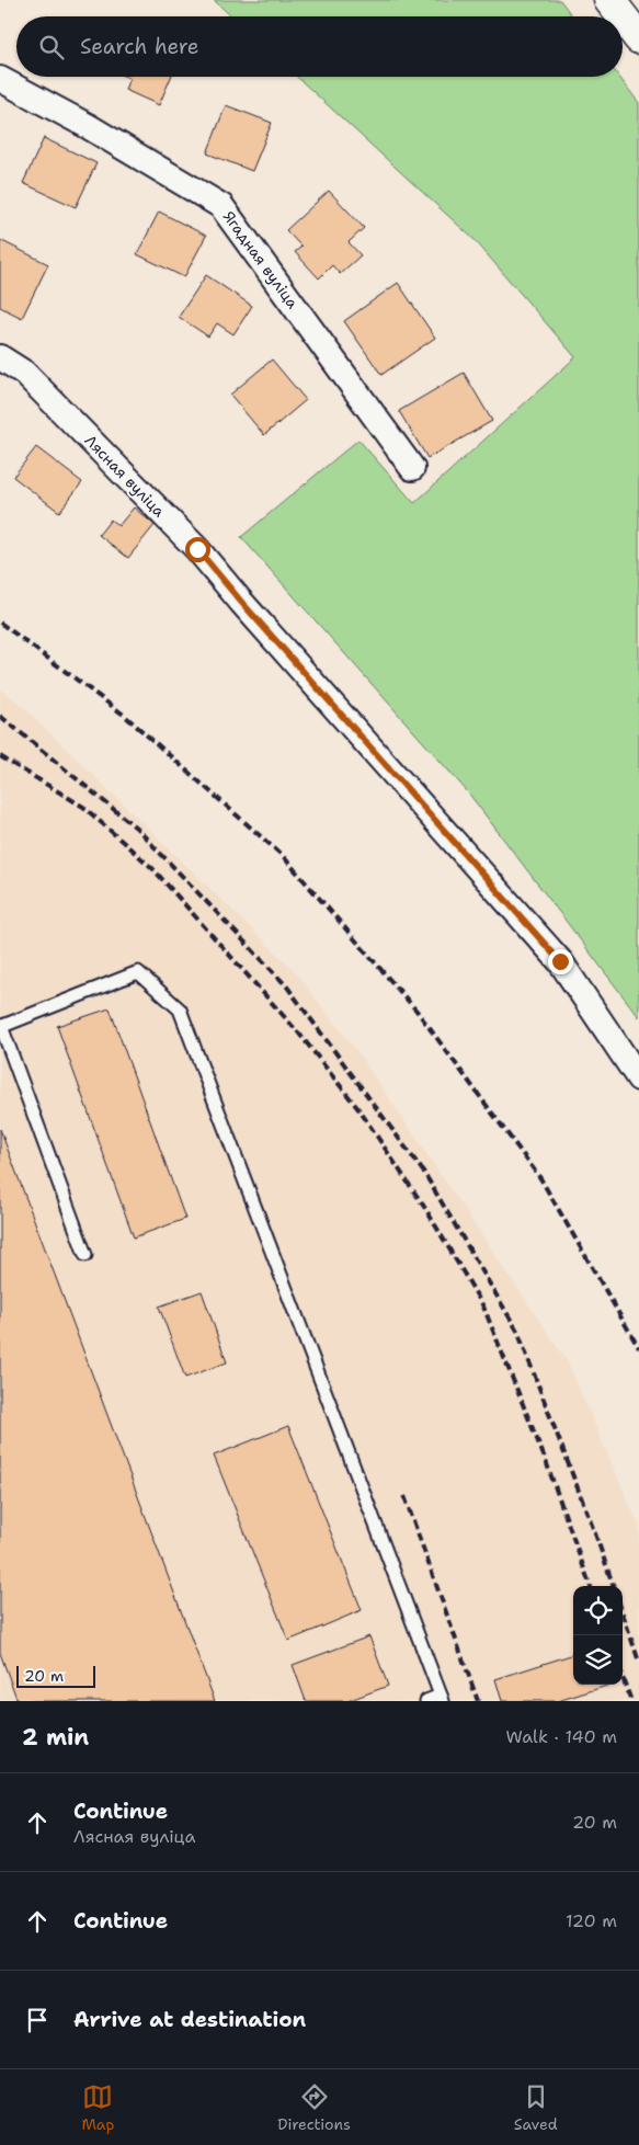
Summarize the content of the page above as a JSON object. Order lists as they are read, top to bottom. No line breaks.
{"streets":{"street":["Ягадная вуліца","Лясная вуліца"]},"scale_bar":"20 m","page":{"search":"Search here","scale":"20 m","heading":["2 min","Walk · 140 m"],"list":[["Continue","Лясная вуліца","20 m"],["Continue","120 m"],"Arrive at destination"],"nav":["Map","Directions","Saved"]}}
